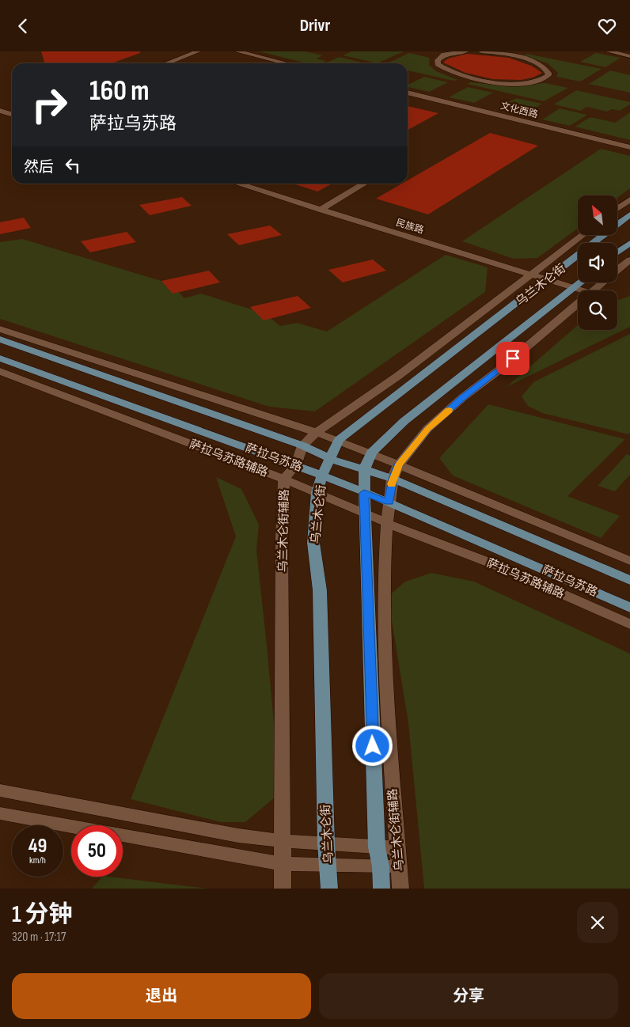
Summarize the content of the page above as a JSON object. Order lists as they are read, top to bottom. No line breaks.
{"streets":{"main road":["乌兰木仑街","萨拉乌苏路"],"street":["文化西路","民族路","萨拉乌苏路辅路","乌兰木仑街辅路"]},"crossings":[["民族路","乌兰木仑街"],["民族路","乌兰木仑街辅路"],["乌兰木仑街","萨拉乌苏路"],["乌兰木仑街","萨拉乌苏路辅路"],["萨拉乌苏路","乌兰木仑街辅路"],["萨拉乌苏路辅路","乌兰木仑街辅路"]],"north":"top left","page":{"header":"Drivr","turn":["160 m","萨拉乌苏路"],"then":"然后","speed":"49 km/h","limit":"50","heading":["1 分钟","320 m · 17:17"],"buttons":["退出","分享"]}}
